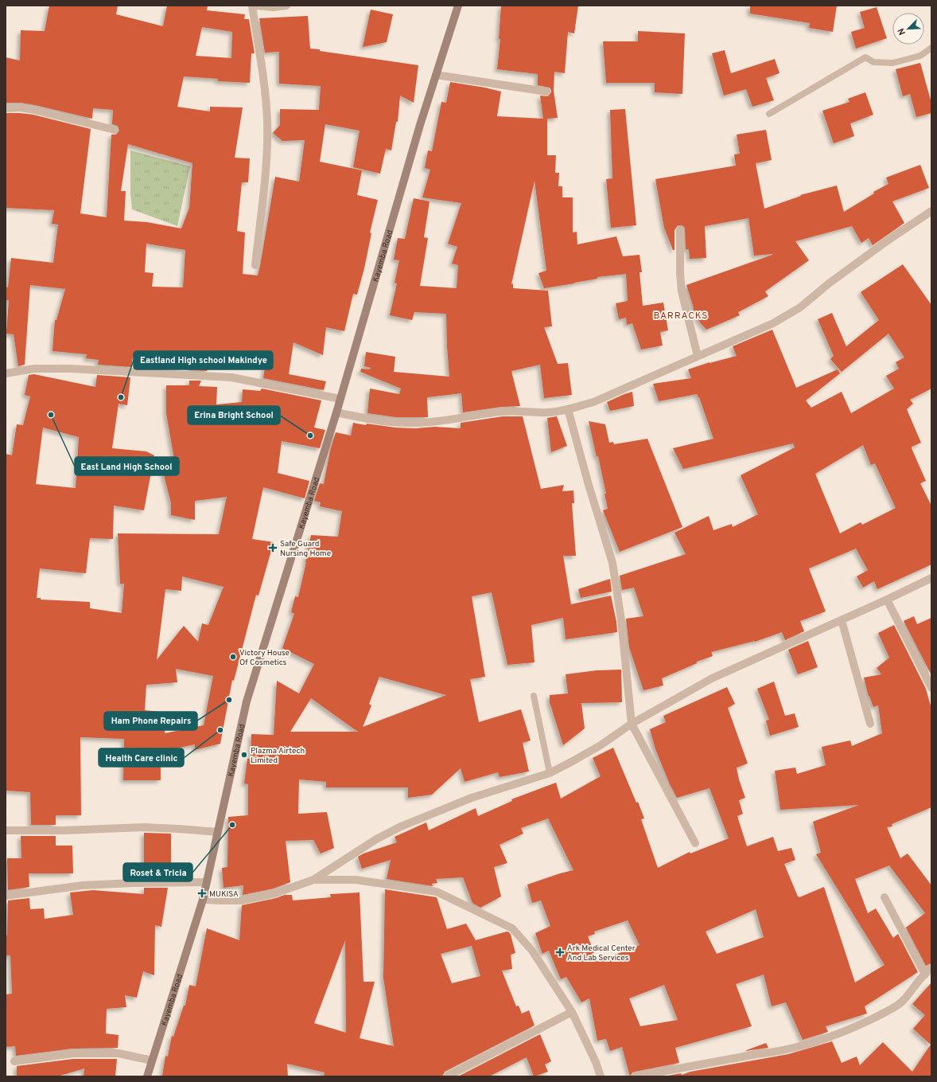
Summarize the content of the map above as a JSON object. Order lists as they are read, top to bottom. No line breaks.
{"streets":{"street":["Kayemba Road"]},"districts":["BARRACKS"],"places":{"other":["Eastland High school Makindye","East Land High School","Erina Bright School","Victory House Of Cosmetics","Ham Phone Repairs","Health Care clinic","Plazma Airtech Limited","Roset & Tricia"],"health":["Safe Guard Nursing Home","MUKISA","Ark Medical Center And Lab Services"]},"north":"bottom left"}
